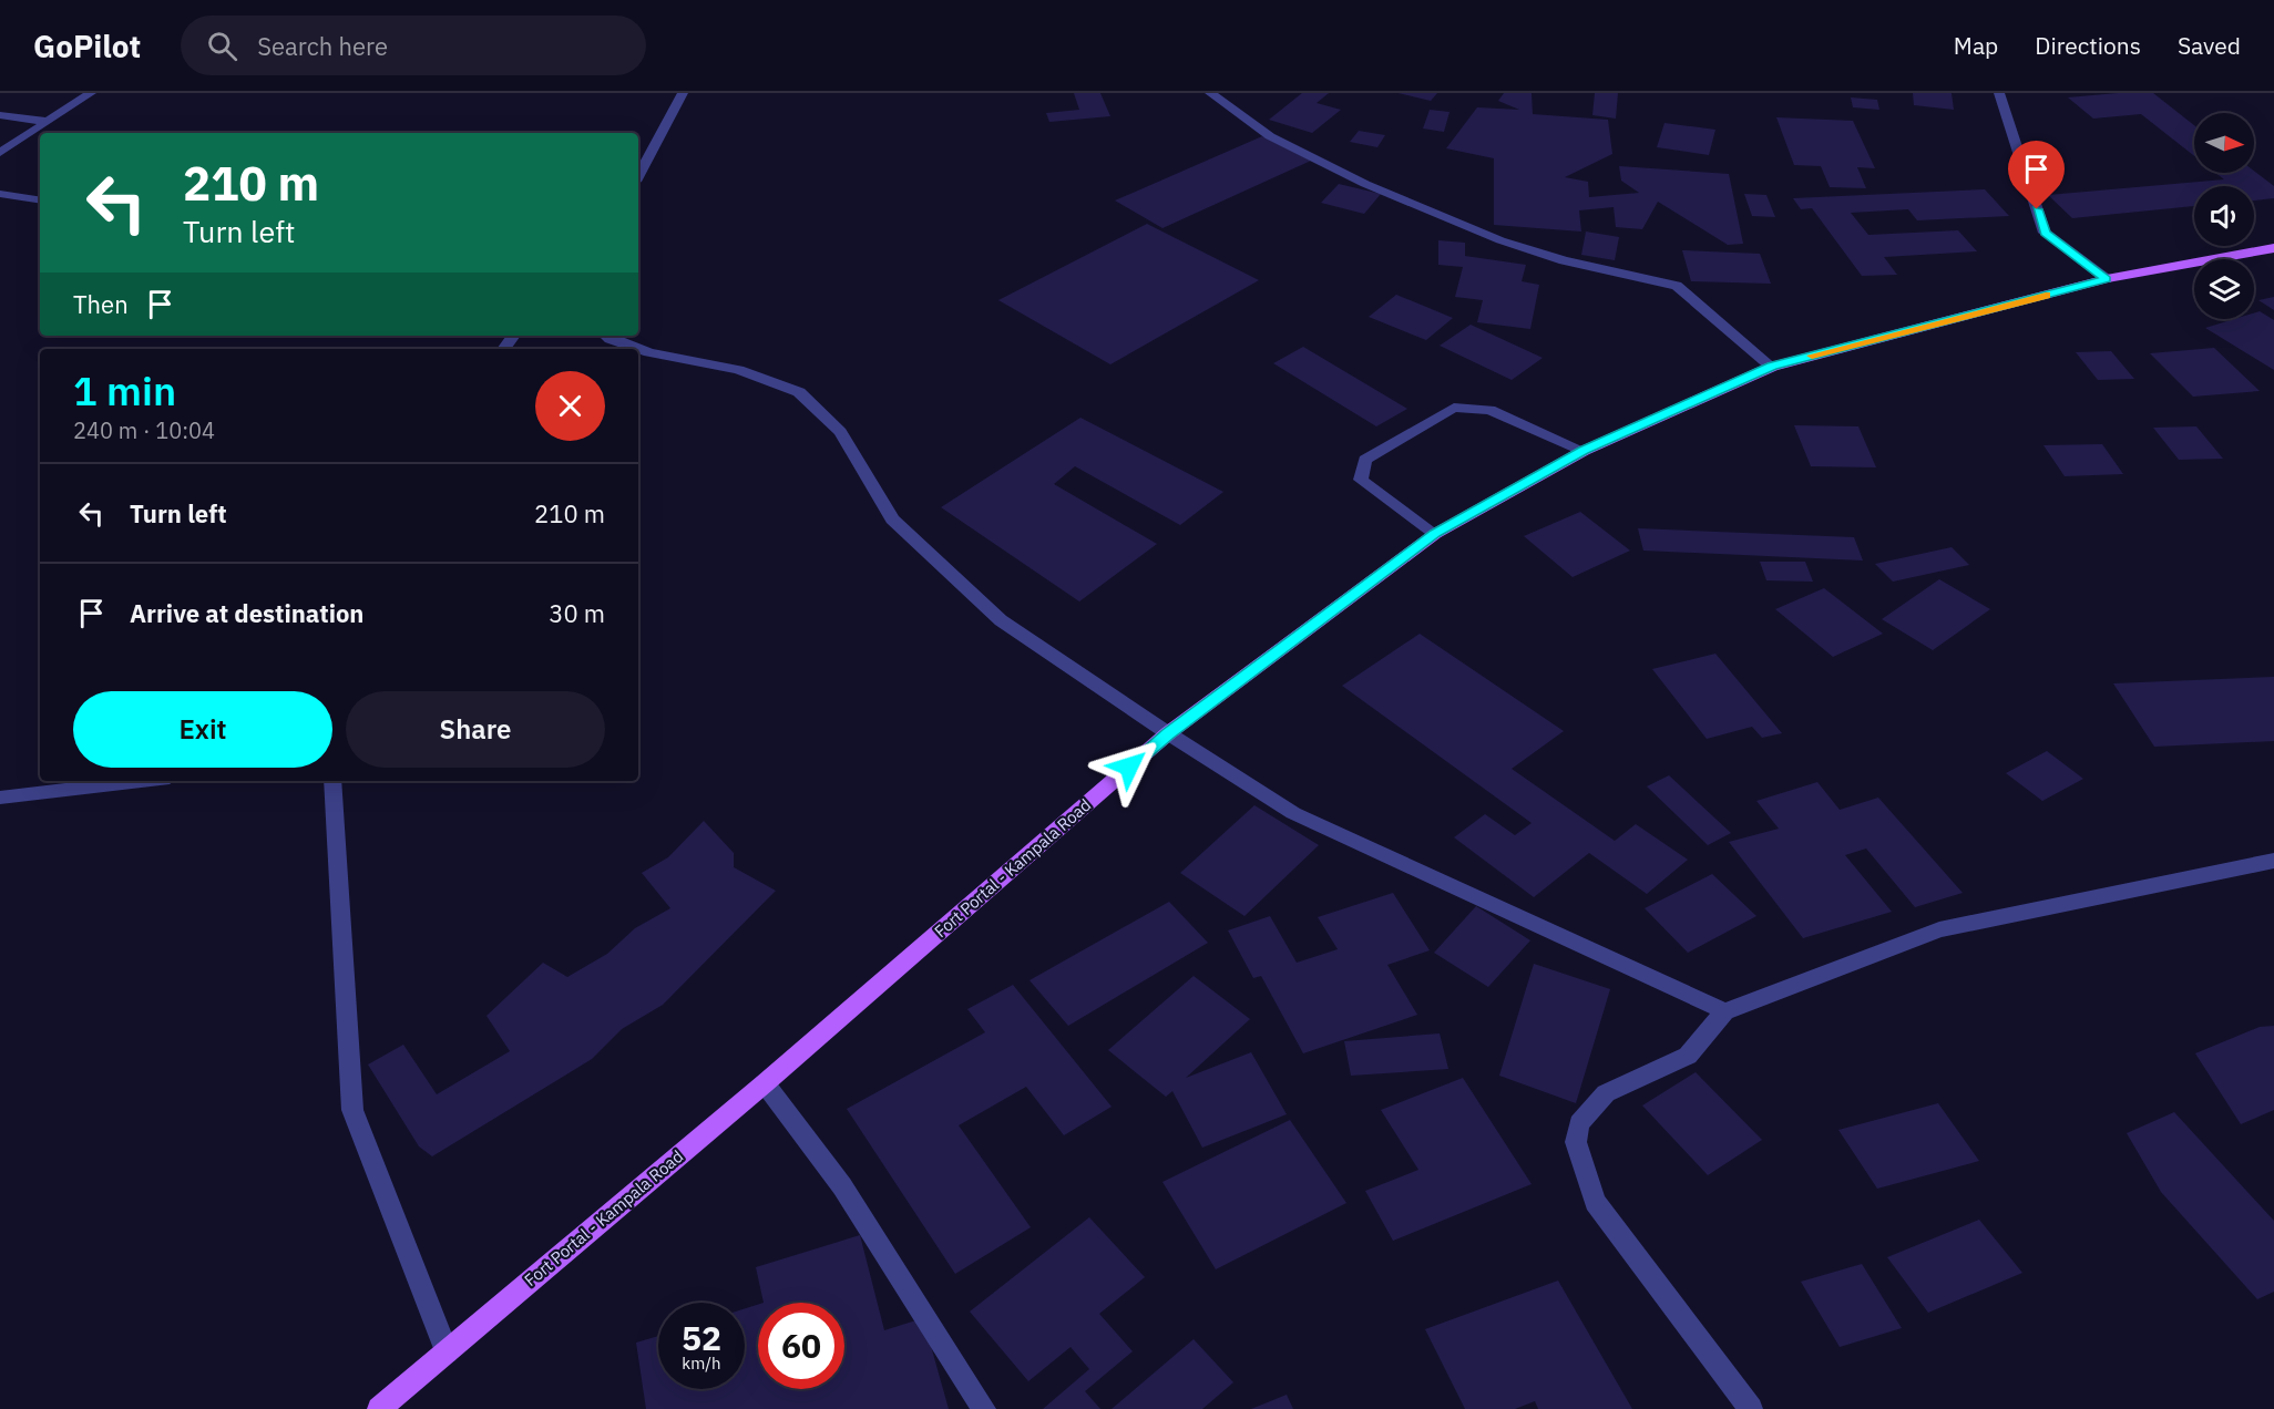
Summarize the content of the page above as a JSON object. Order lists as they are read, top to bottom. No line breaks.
{"streets":{"main road":["Fort Portal - Kampala Road"]},"north":"right","page":{"header":"GoPilot","search":"Search here","nav":["Map","Directions","Saved"],"turn":["210 m","Turn left"],"then":"Then","heading":["1 min","240 m · 10:04"],"list":[{"name":"Turn left","value":"210 m"},{"name":"Arrive at destination","value":"30 m"}],"buttons":["Exit","Share"],"speed":"52 km/h","limit":"60"}}
